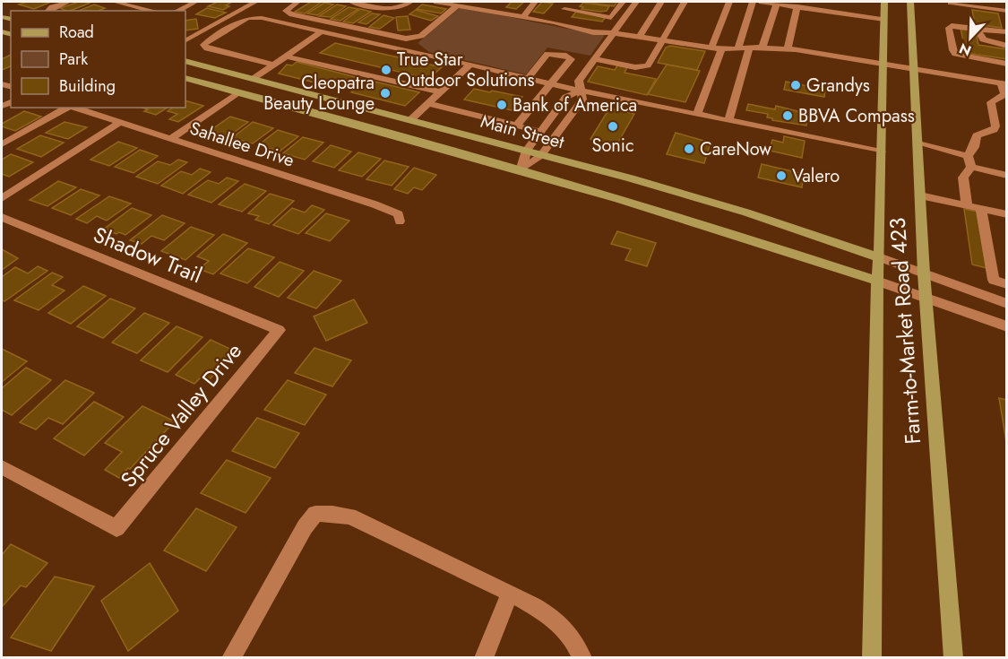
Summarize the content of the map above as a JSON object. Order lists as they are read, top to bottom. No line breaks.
{"streets":{"main road":["Main Street","Farm-to-Market Road 423"],"street":["Sahallee Drive","Shadow Trail","Spruce Valley Drive"]},"crossings":[["Main Street","Farm-to-Market Road 423"],["Shadow Trail","Spruce Valley Drive"]],"places":["True Star Outdoor Solutions","Grandys","Cleopatra Beauty Lounge","Bank of America","BBVA Compass","Sonic","CareNow","Valero"],"legend":["Road","Park","Building"],"north":"bottom left"}
